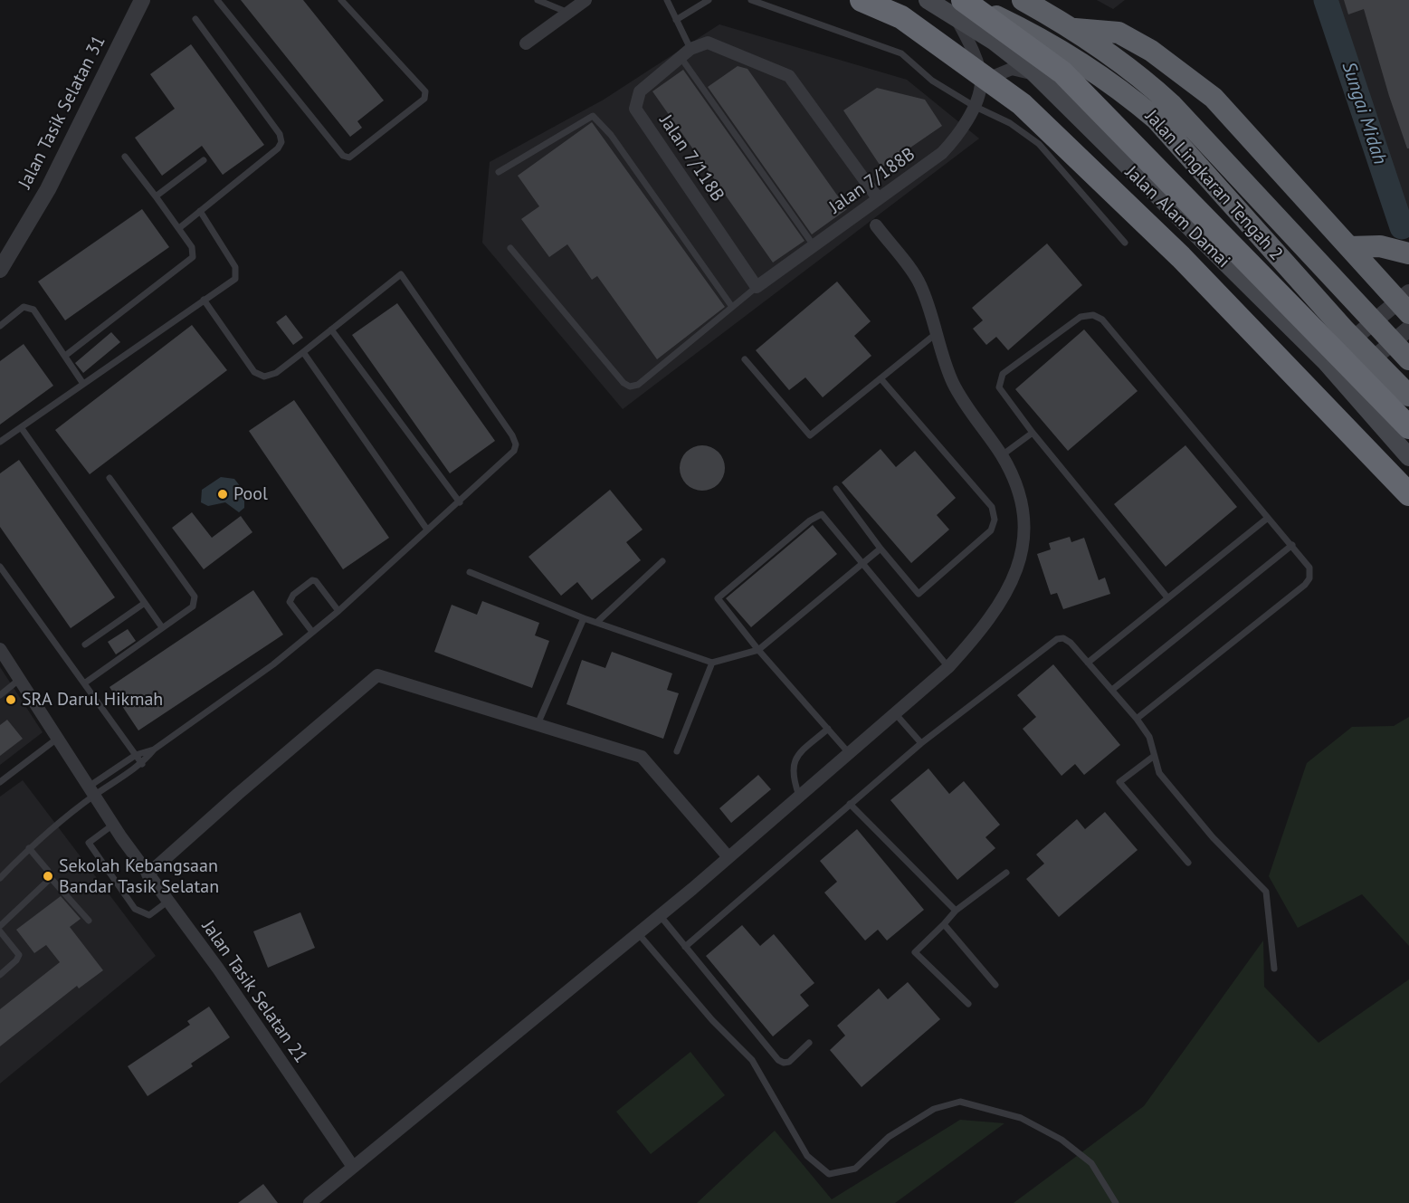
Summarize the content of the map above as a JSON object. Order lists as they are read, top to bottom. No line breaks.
{"streets":{"highway":["Jalan Lingkaran Tengah 2"],"main road":["Jalan Alam Damai"],"street":["Jalan Tasik Selatan 31","Jalan 7/118B","Jalan 7/188B","Jalan Tasik Selatan 21"]},"crossings":[["Jalan 7/118B","Jalan 7/188B"],["Jalan Lingkaran Tengah 2","Jalan Alam Damai"]],"water":["Sungai Midah"],"places":["Pool","SRA Darul Hikmah","Sekolah Kebangsaan Bandar Tasik Selatan"]}
